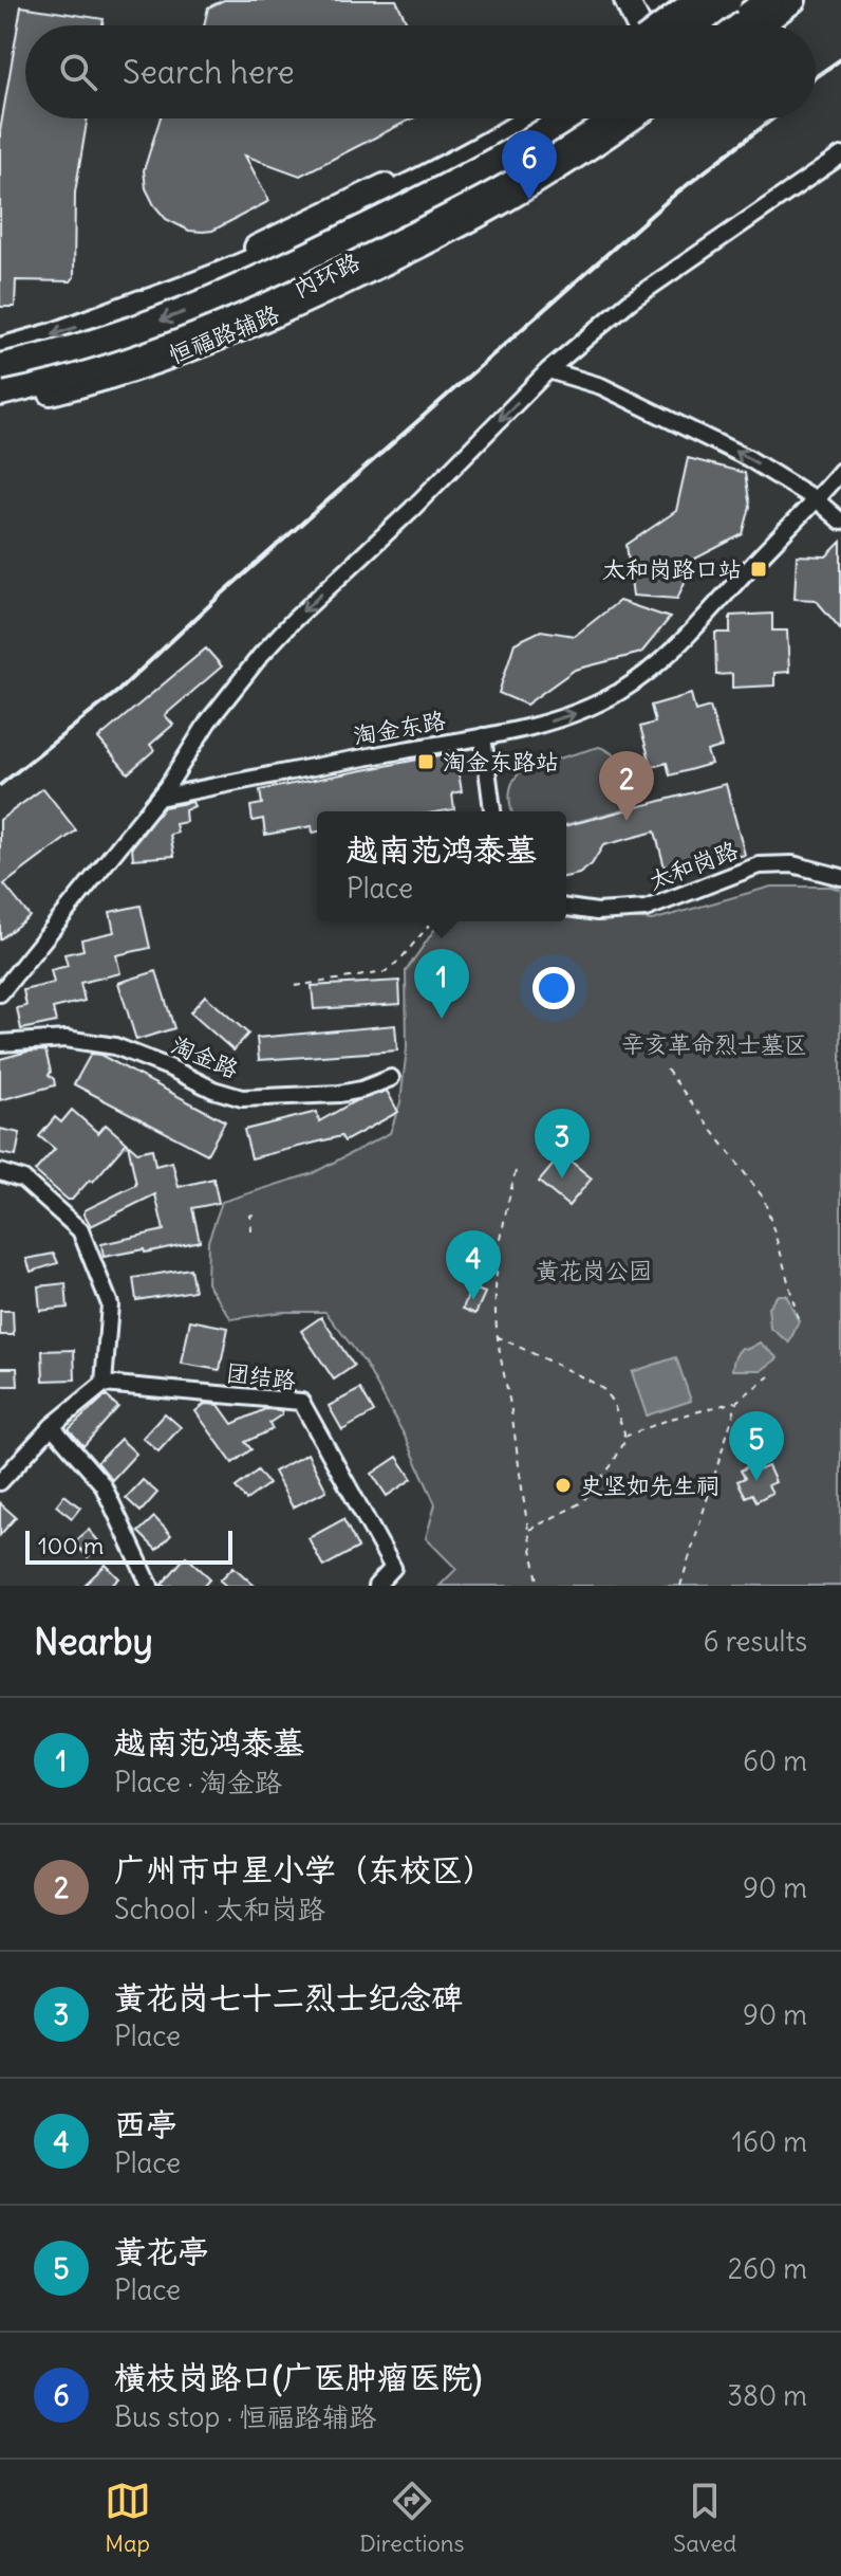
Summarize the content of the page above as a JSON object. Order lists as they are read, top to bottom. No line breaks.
{"streets":{"highway":["内环路"],"main road":["恒福路辅路"],"street":["淘金东路","太和岗路","淘金路","团结路"]},"one_way":["淘金东路"],"parks":["辛亥革命烈士墓区","黄花岗公园"],"places":{"transit":["太和岗路口站","淘金东路站"],"other":["史坚如先生祠"]},"scale_bar":"100 m","page":{"search":"Search here","pins":["6","2","1","3","4","5"],"popup":["越南范鸿泰墓","Place"],"scale":"100 m","heading":["Nearby","6 results"],"list":[{"mark":"1","name":"越南范鸿泰墓","note":"Place · 淘金路","value":"60 m"},{"mark":"2","name":"广州市中星小学（东校区）","note":"School · 太和岗路","value":"90 m"},{"mark":"3","name":"黄花岗七十二烈士纪念碑","note":"Place","value":"90 m"},{"mark":"4","name":"西亭","note":"Place","value":"160 m"},{"mark":"5","name":"黄花亭","note":"Place","value":"260 m"},{"mark":"6","name":"横枝岗路口(广医肿瘤医院)","note":"Bus stop · 恒福路辅路","value":"380 m"}],"nav":["Map","Directions","Saved"]}}
